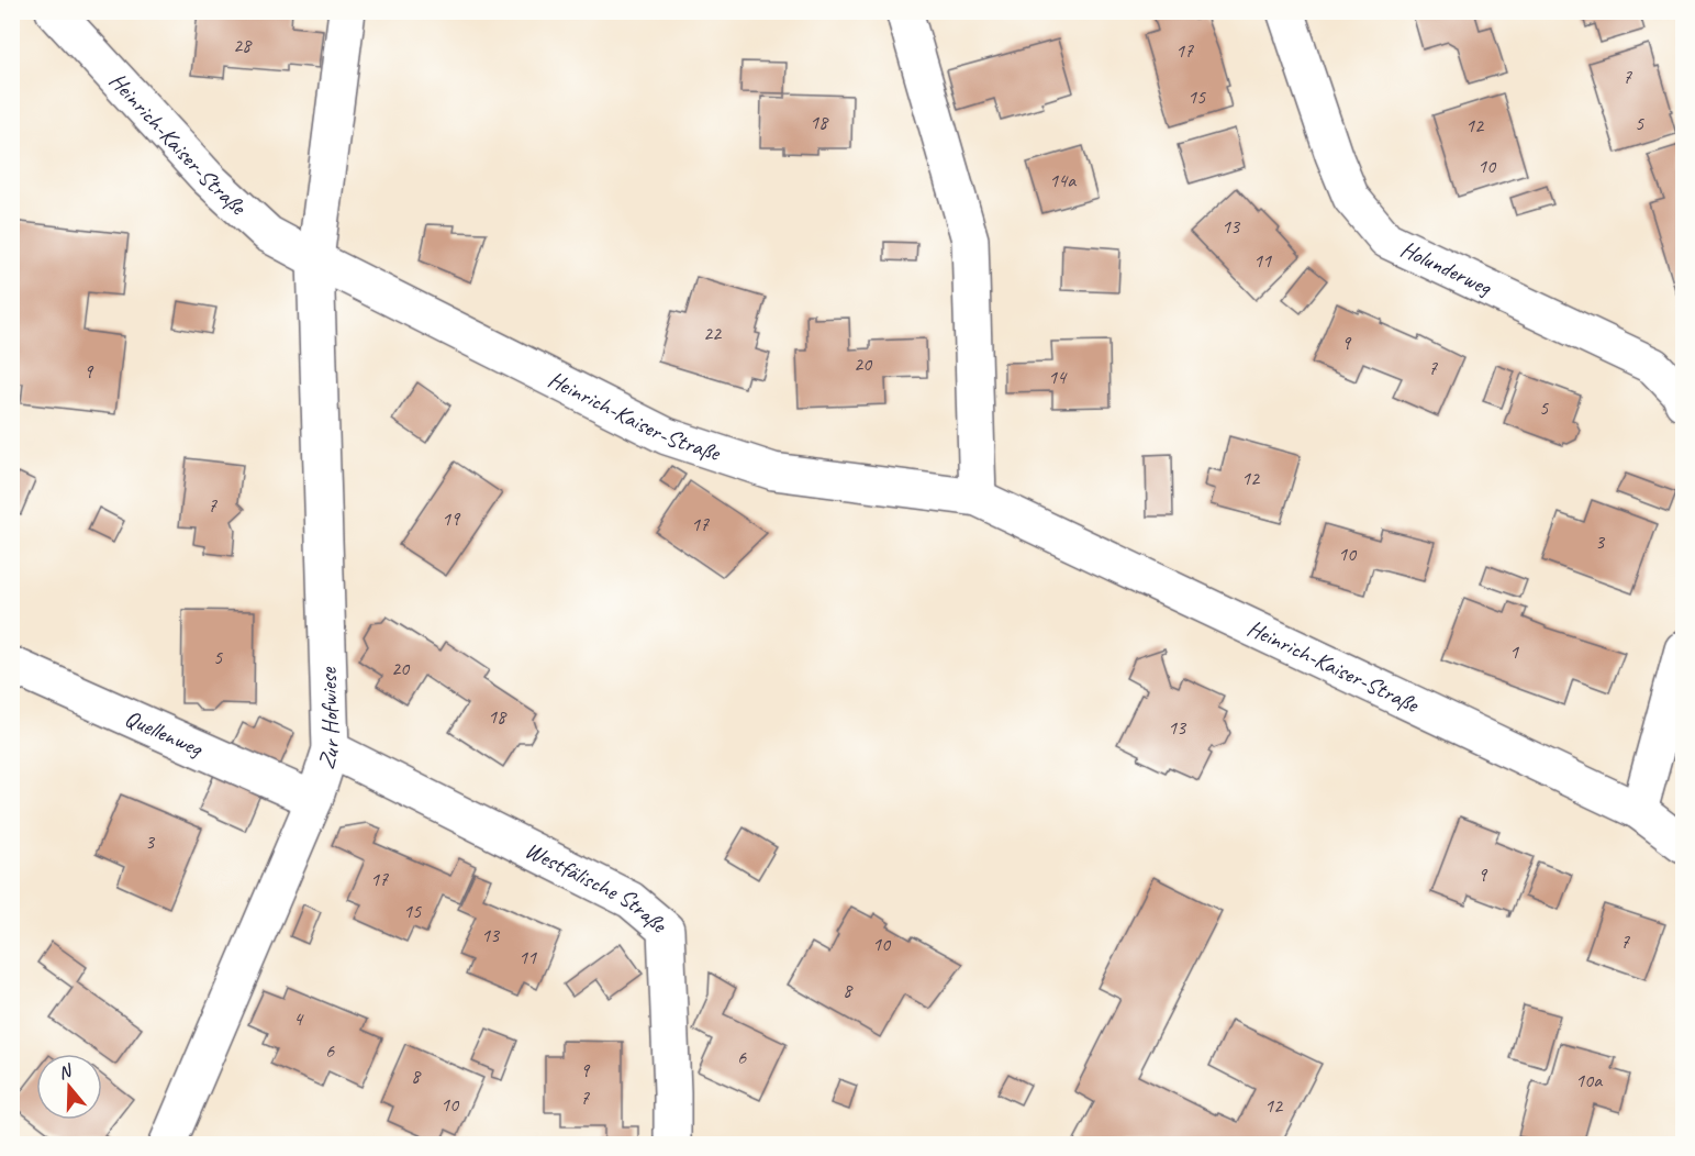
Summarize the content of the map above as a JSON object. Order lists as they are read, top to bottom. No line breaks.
{"streets":{"street":["Heinrich-Kaiser-Straße","Holunderweg","Zur Hofwiese","Quellenweg","Westfälische Straße"]},"crossings":[["Heinrich-Kaiser-Straße","Zur Hofwiese"],["Zur Hofwiese","Quellenweg"],["Zur Hofwiese","Westfälische Straße"]],"house_numbers":["28","17","7","15","18","5","12","10","14a","13","11","22","9","20","7","9","14","5","12","7","19","17","3","10","1","5","20","18","13","3","9","17","15","13","7","10","11","8","4","6","6","9","8","10a","7","10","12"],"north":"top"}
